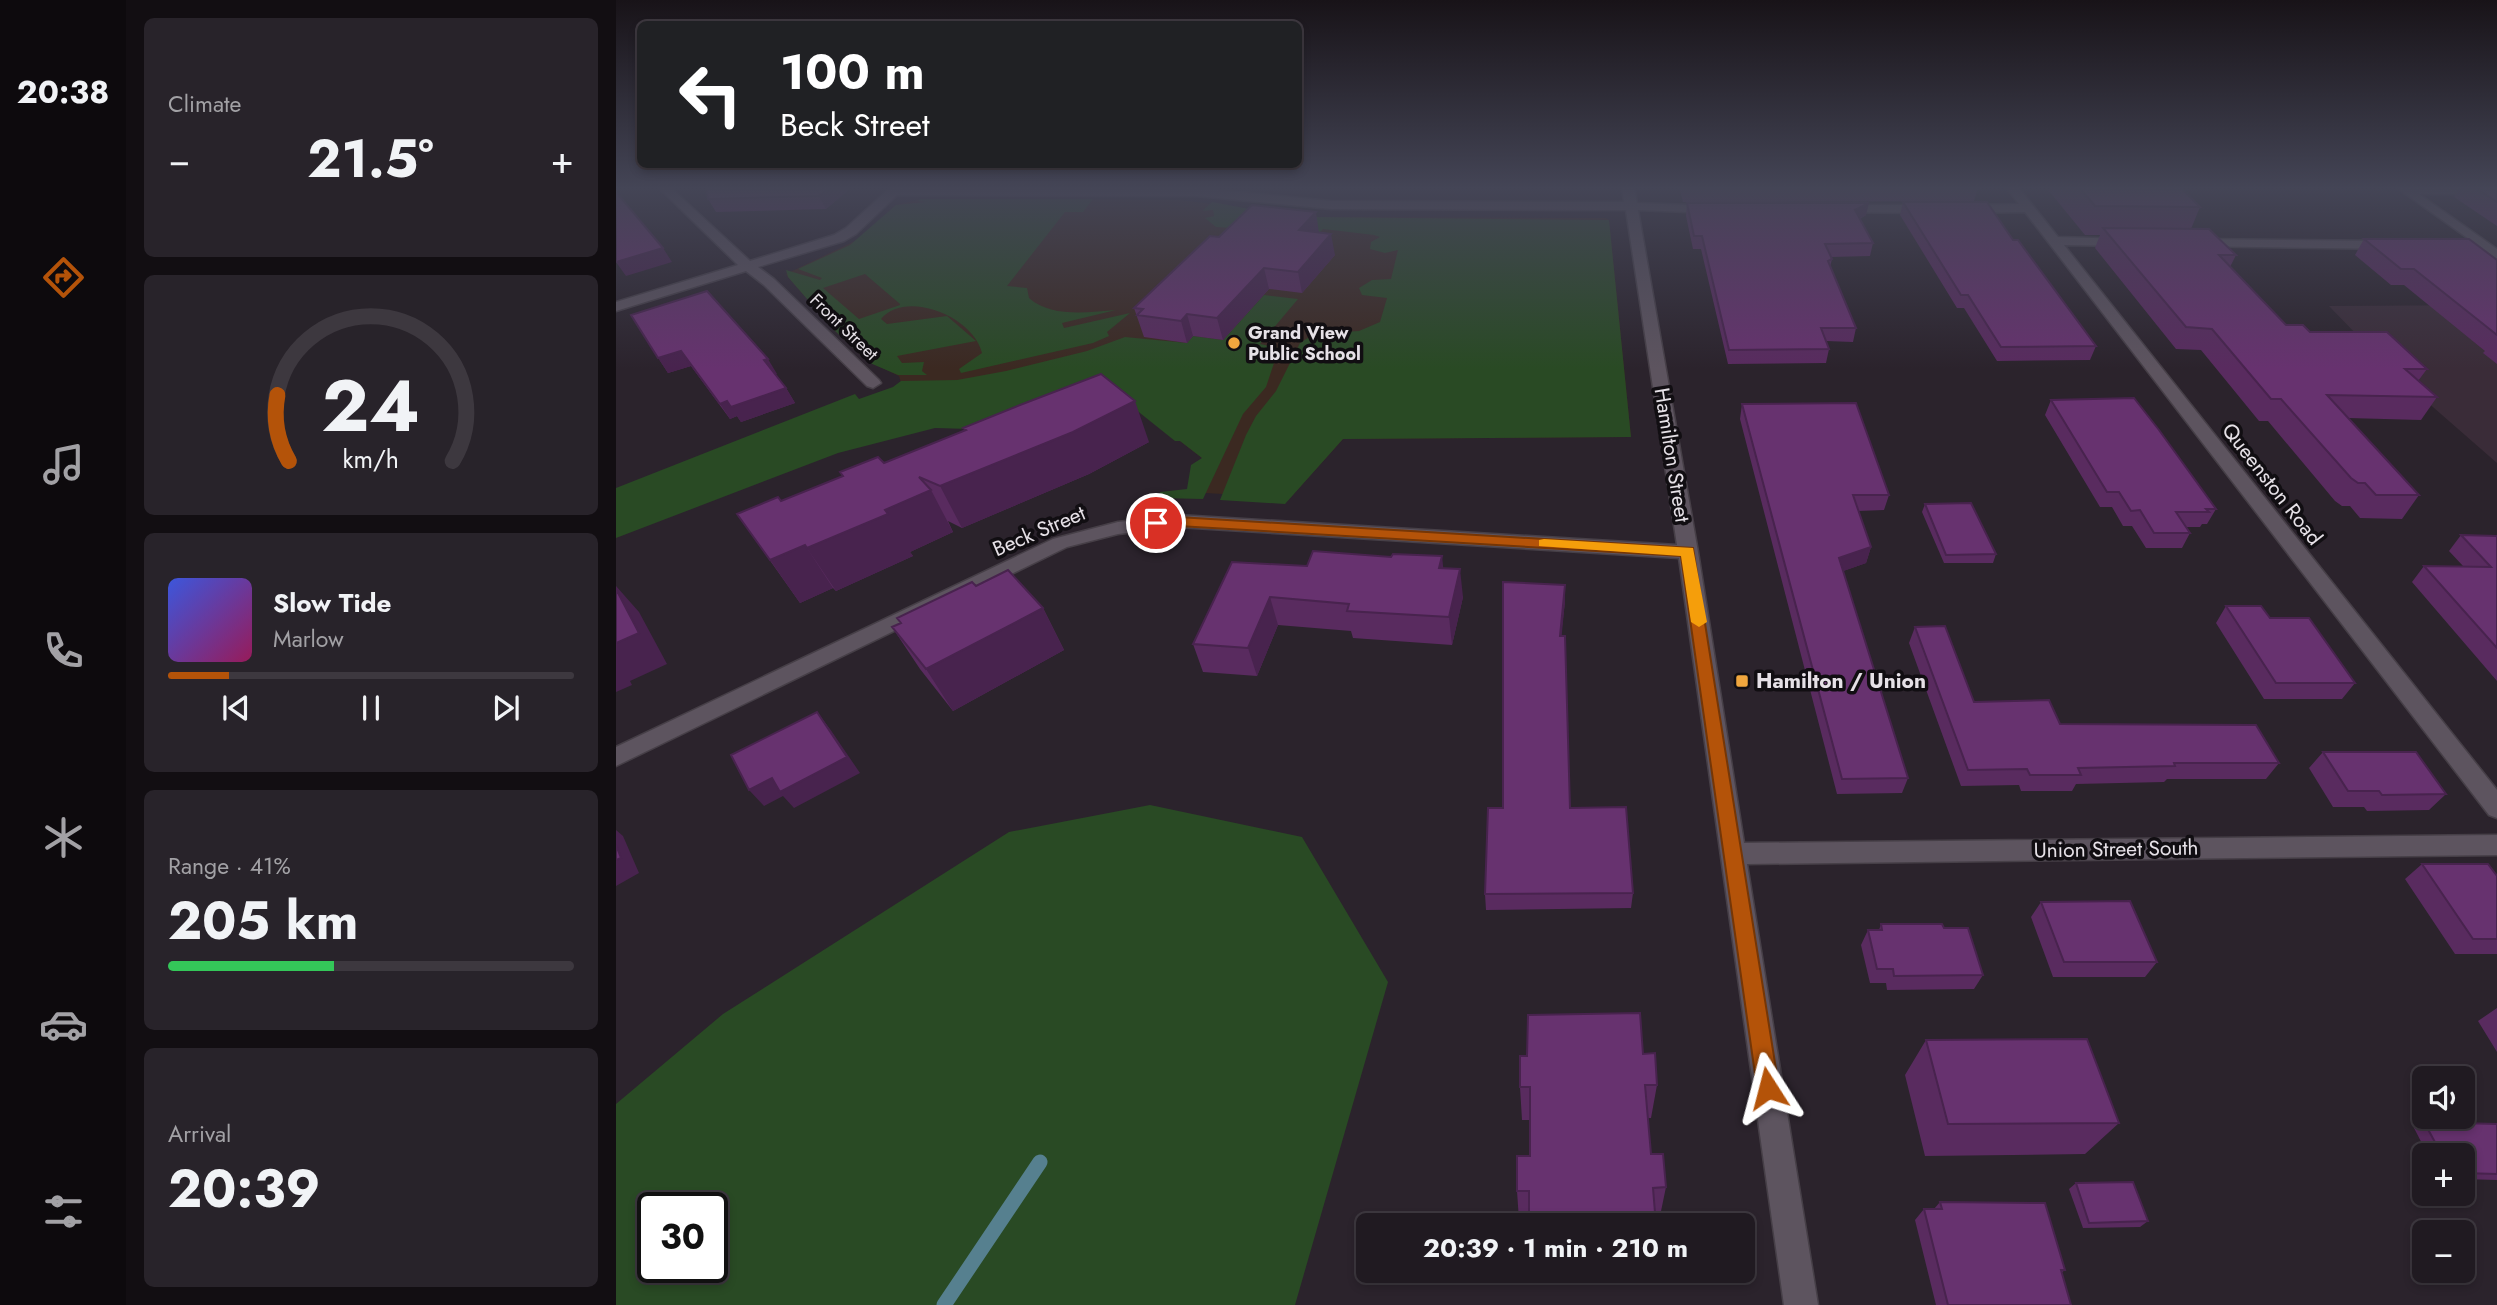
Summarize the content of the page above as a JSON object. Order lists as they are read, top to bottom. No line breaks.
{"streets":{"street":["Front Street","Hamilton Street","Queenston Road","Beck Street","Union Street South"]},"crossings":[["Hamilton Street","Beck Street"],["Hamilton Street","Union Street South"]],"places":{"other":["Grand View Public School"],"transit":["Hamilton / Union"]},"page":{"tabs":"20:38","tile":["Climate",["Range · 41%","205 km"],["Arrival","20:39"]],"turn":["100 m","Beck Street"],"heat":["−","21.5°","+"],"song":["Slow Tide","Marlow"],"map_buttons":["+","−"],"limit":"30","trip":"20:39 · 1 min · 210 m","gauge":["24","km/h"]}}
